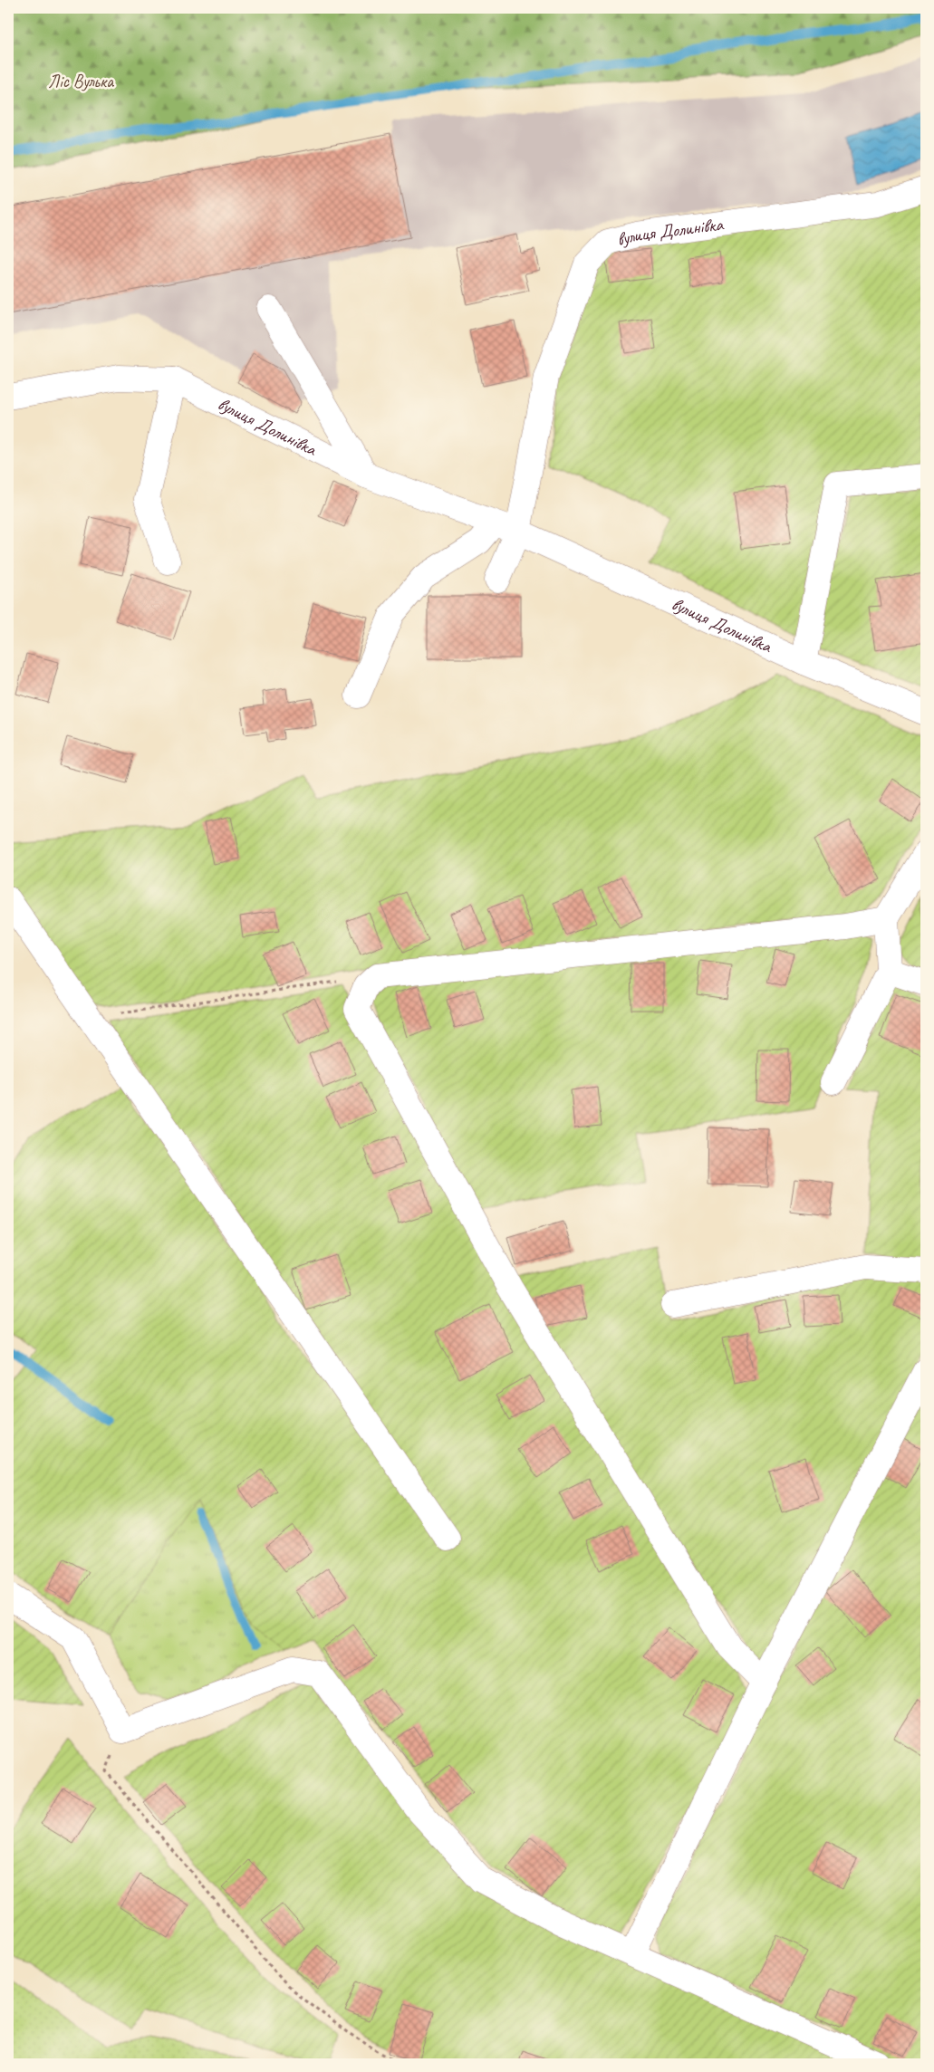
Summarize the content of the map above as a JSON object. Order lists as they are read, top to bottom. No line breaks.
{"streets":{"street":["вулиця Долинівка"]},"parks":["Ліс Вулька"]}
